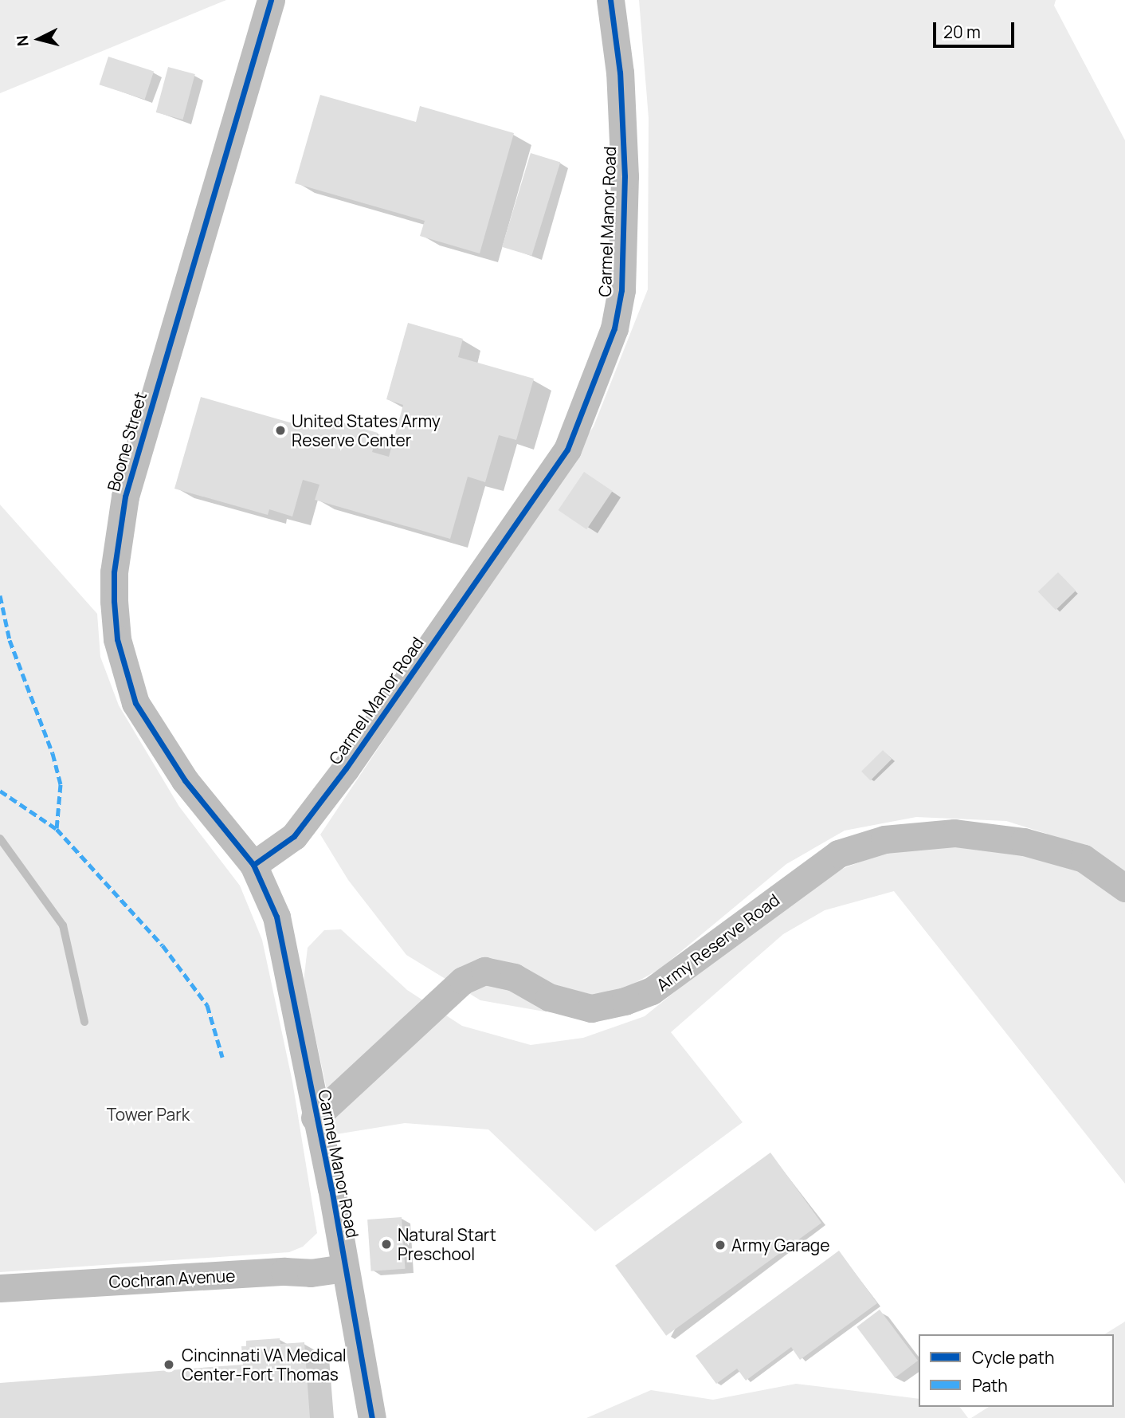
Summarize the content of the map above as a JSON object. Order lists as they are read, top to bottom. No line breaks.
{"streets":{"street":["Carmel Manor Road","Boone Street","Army Reserve Road","Cochran Avenue"]},"crossings":[["Carmel Manor Road","Boone Street"],["Carmel Manor Road","Army Reserve Road"],["Carmel Manor Road","Cochran Avenue"]],"parks":["Tower Park"],"places":["United States Army Reserve Center","Natural Start Preschool","Army Garage","Cincinnati VA Medical Center-Fort Thomas"],"legend":["Cycle path","Path"],"scale_bar":"20 m","north":"left"}
